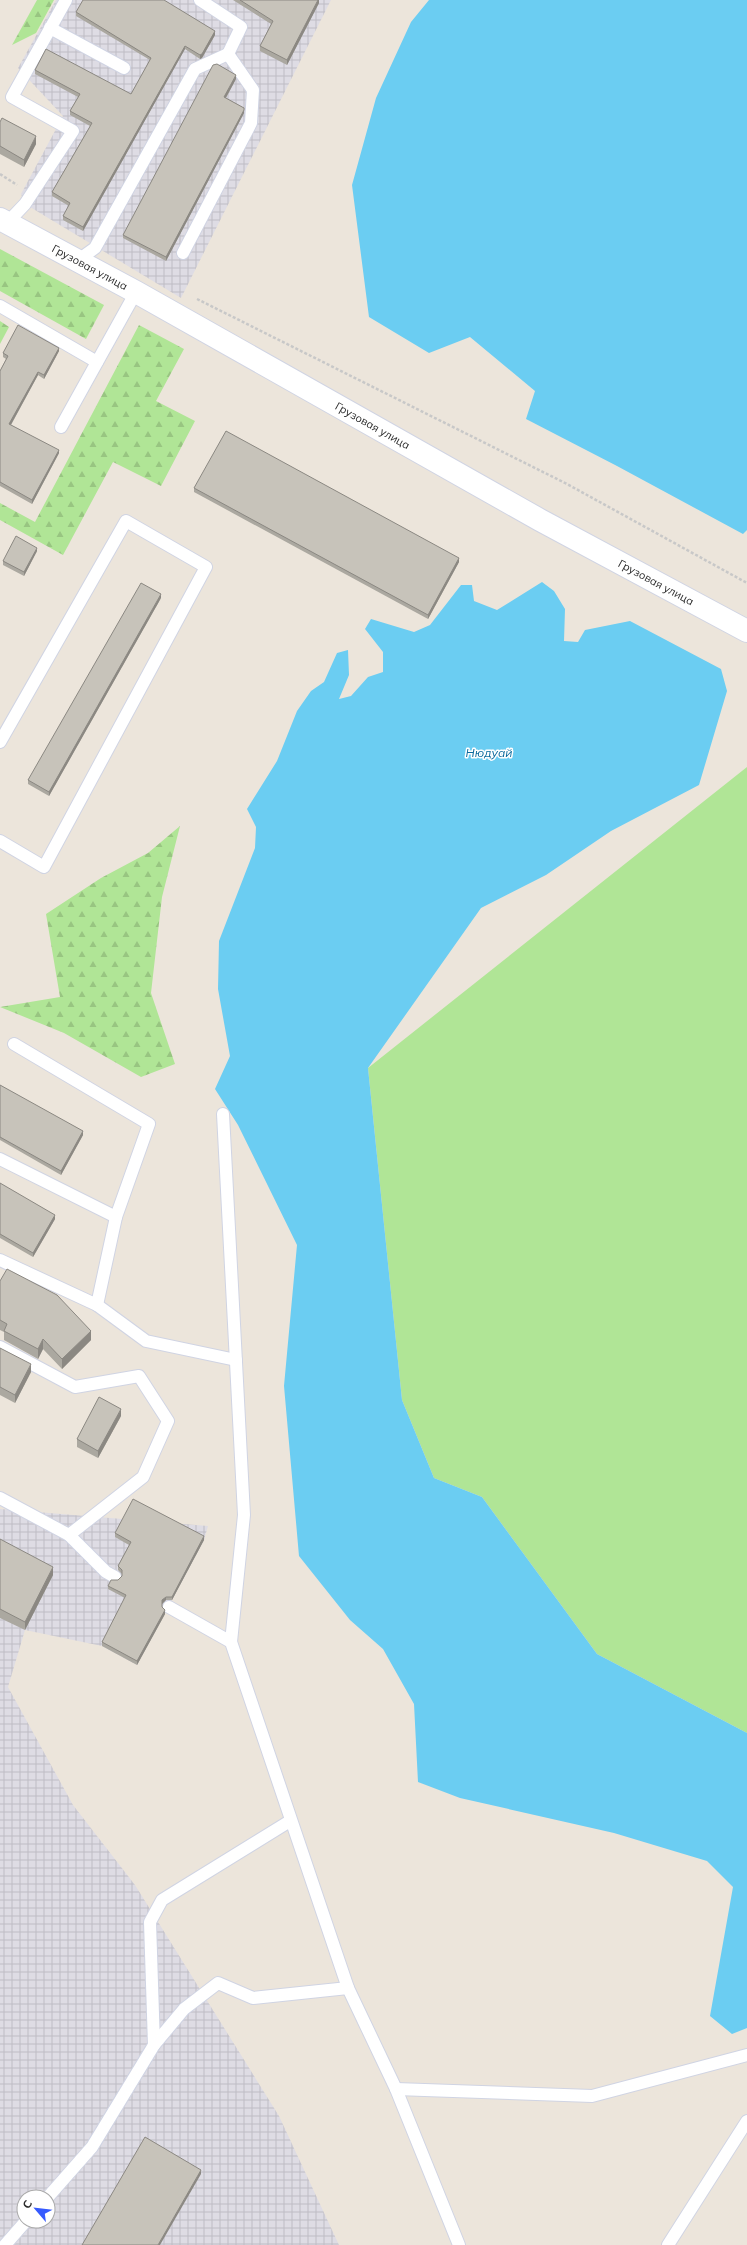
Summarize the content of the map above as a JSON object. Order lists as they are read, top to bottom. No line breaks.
{"streets":{"main road":["Грузовая улица"]},"water":["Нюдуай"],"north":"top left"}
